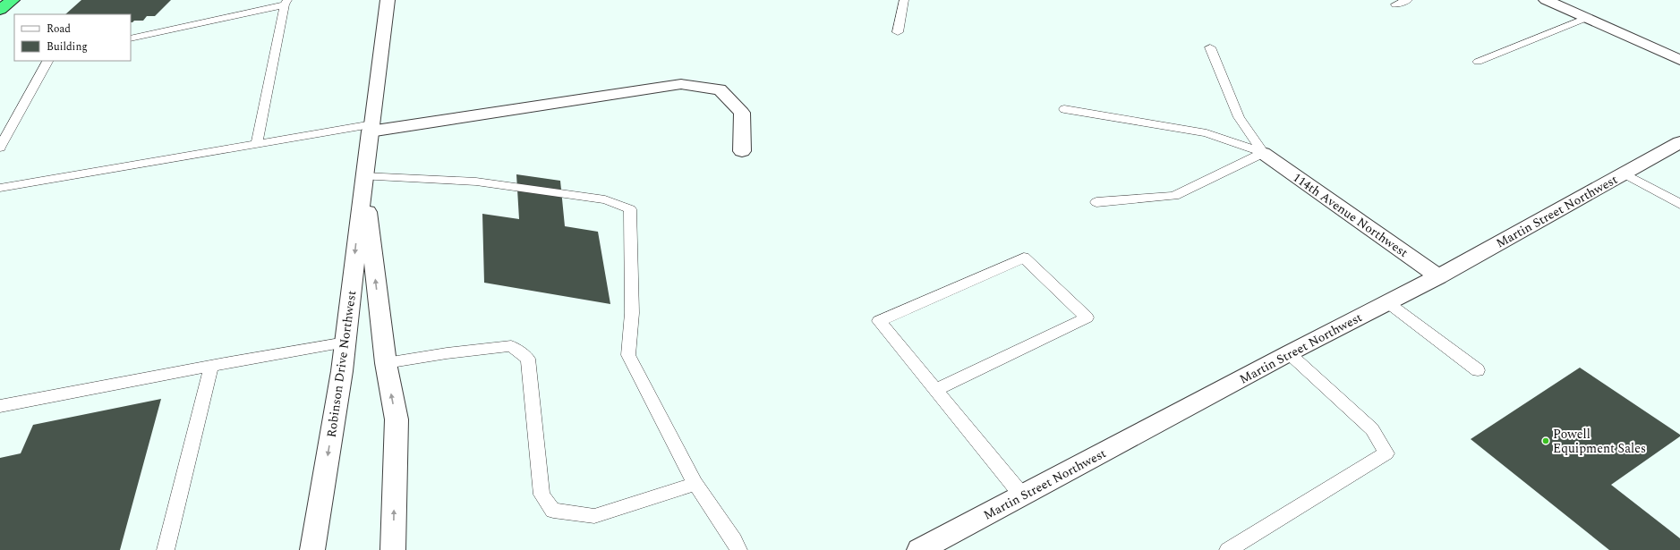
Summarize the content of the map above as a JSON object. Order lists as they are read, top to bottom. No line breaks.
{"streets":{"street":["Martin Street Northwest","114th Avenue Northwest","Robinson Drive Northwest"]},"crossings":[["Martin Street Northwest","114th Avenue Northwest"]],"places":["Powell Equipment Sales"],"legend":["Road","Building"]}
